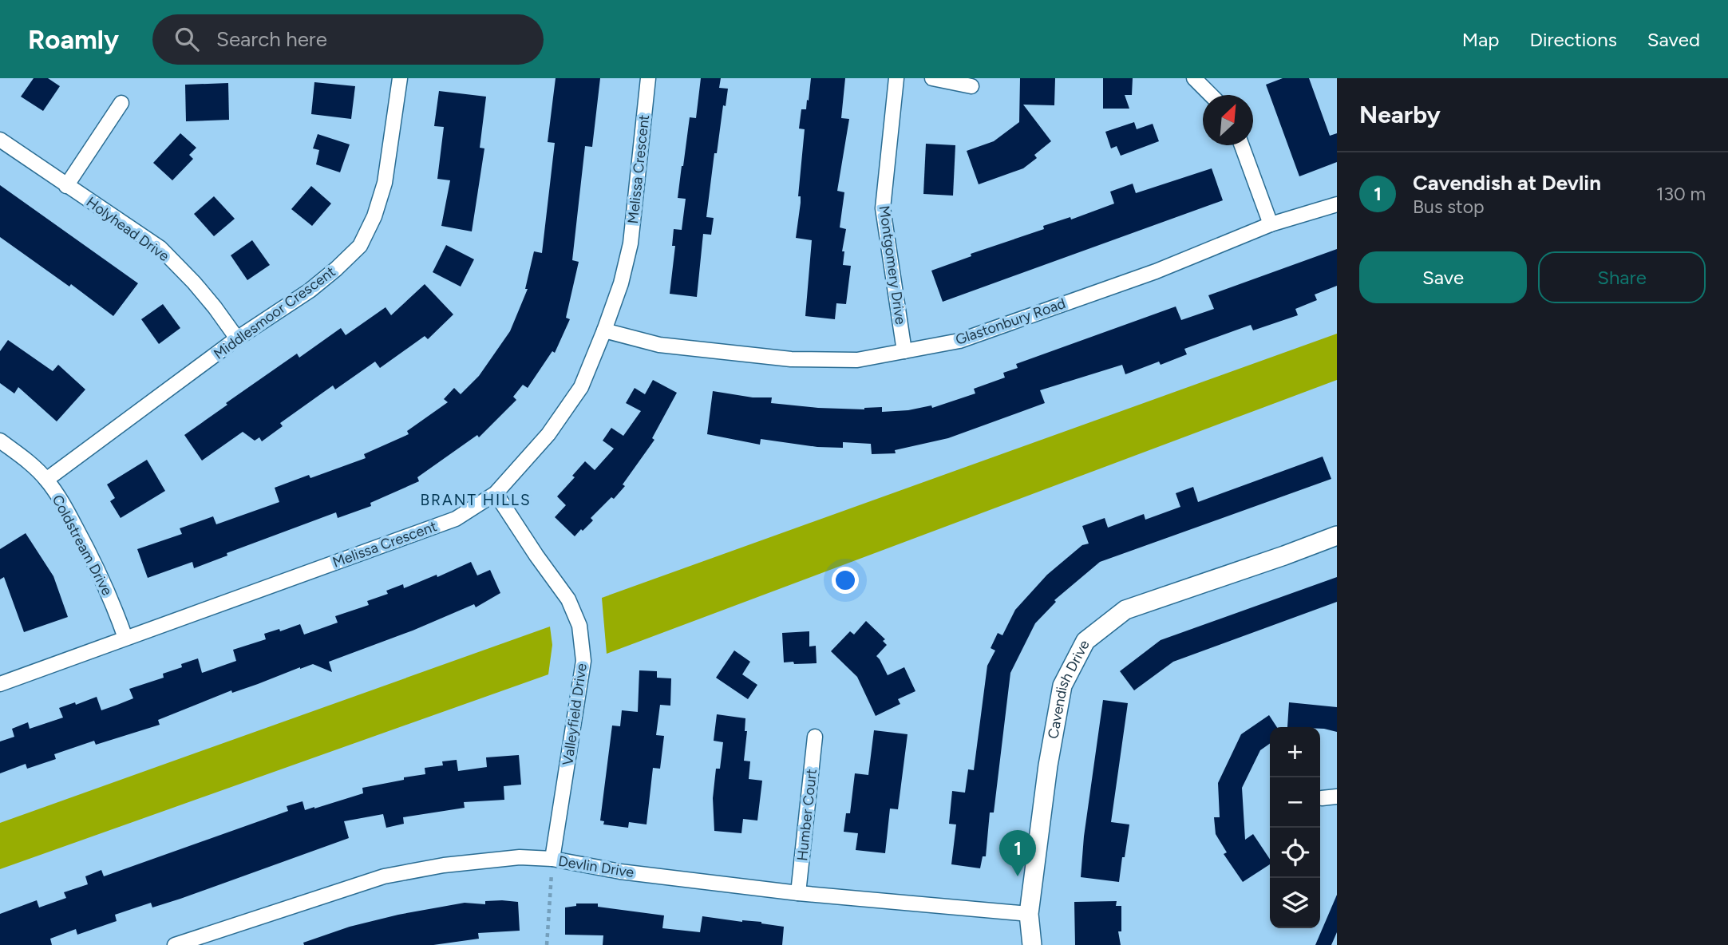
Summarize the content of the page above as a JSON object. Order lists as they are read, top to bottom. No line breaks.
{"streets":{"street":["Melissa Crescent","Holyhead Drive","Montgomery Drive","Middlesmoor Crescent","Glastonbury Road","Coldstream Drive","Cavendish Drive","Valleyfield Drive","Humber Court","Devlin Drive"]},"crossings":[["Melissa Crescent","Glastonbury Road"],["Melissa Crescent","Coldstream Drive"],["Melissa Crescent","Valleyfield Drive"],["Holyhead Drive","Middlesmoor Crescent"],["Montgomery Drive","Glastonbury Road"],["Middlesmoor Crescent","Coldstream Drive"],["Cavendish Drive","Devlin Drive"],["Valleyfield Drive","Devlin Drive"],["Humber Court","Devlin Drive"]],"districts":["BRANT HILLS"],"north":"top right","page":{"header":"Roamly","search":"Search here","nav":["Map","Directions","Saved"],"heading":"Nearby","list":[{"mark":"1","name":"Cavendish at Devlin","note":"Bus stop","value":"130 m"}],"buttons":["Save","Share"],"map_buttons":["+","−"],"pins":"1"}}
